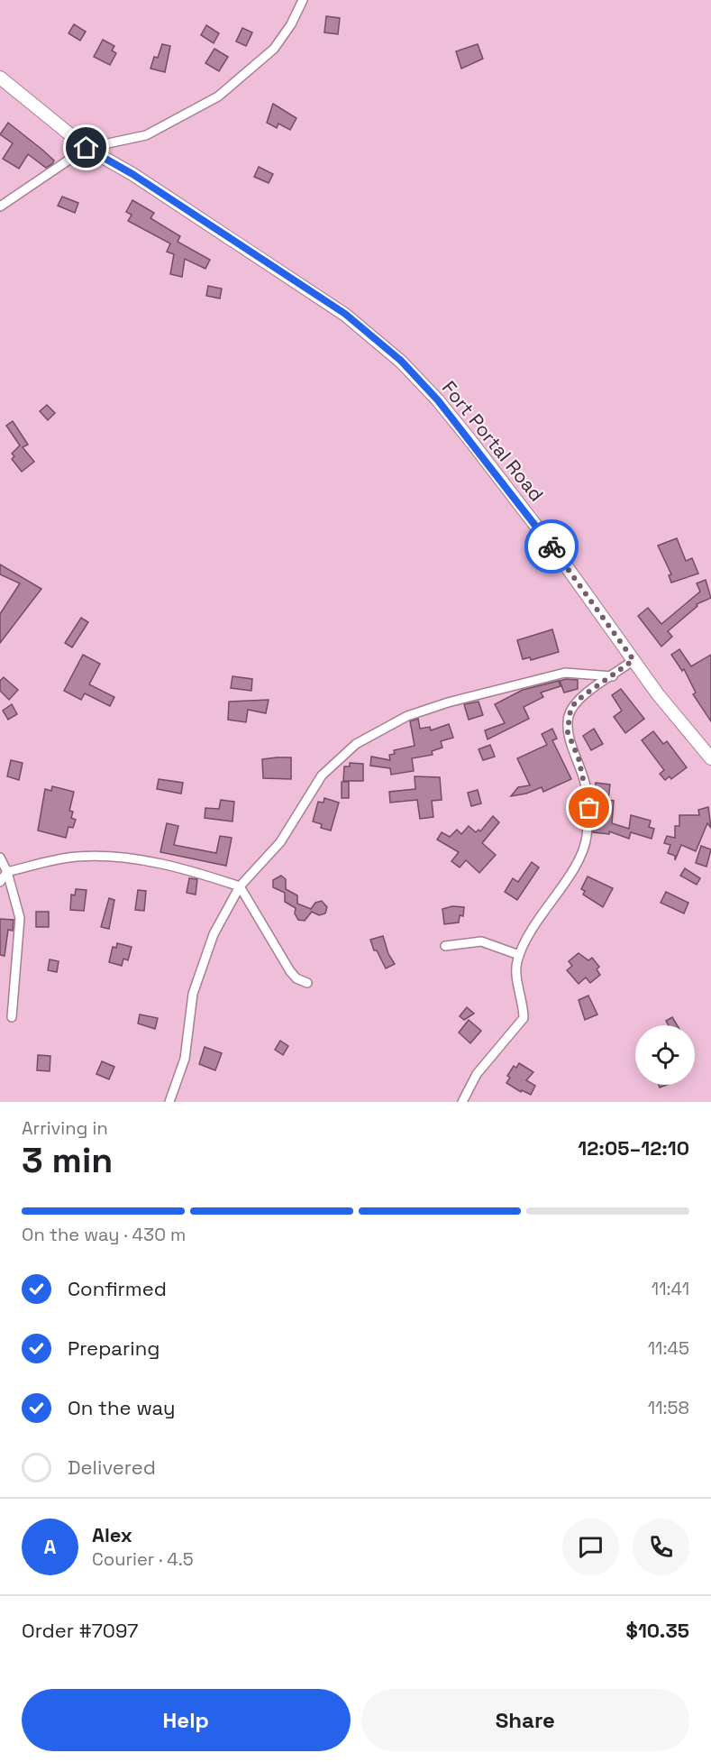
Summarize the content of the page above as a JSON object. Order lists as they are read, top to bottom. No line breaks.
{"streets":{"main road":["Fort Portal Road"]},"page":{"heading":["3 min","Arriving in","12:05–12:10"],"panel":["Alex","Courier · 4.5","Order #7097","$10.35"],"bar":"On the way · 430 m","list":[["Confirmed","11:41"],["Preparing","11:45"],["On the way","11:58"],"Delivered"],"round":"A","buttons":["Help","Share"]}}
